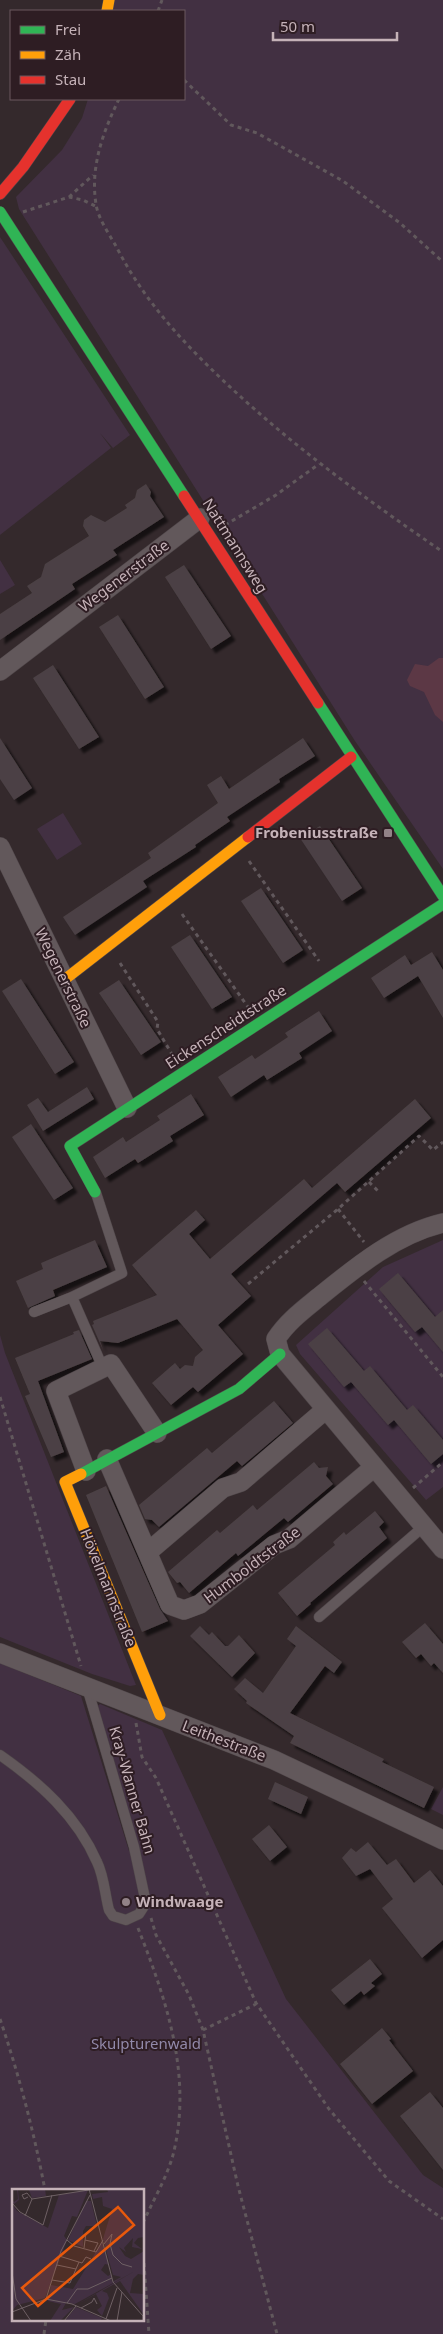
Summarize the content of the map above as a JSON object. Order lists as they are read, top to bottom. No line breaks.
{"streets":{"street":["Nattmannsweg","Wegenerstraße","Eickenscheidtstraße","Humboldtstraße","Hövelmannstraße","Leithestraße"],"lane":["Kray-Wanner Bahn"]},"crossings":[["Nattmannsweg","Wegenerstraße"],["Wegenerstraße","Eickenscheidtstraße"],["Humboldtstraße","Hövelmannstraße"],["Hövelmannstraße","Leithestraße"],["Leithestraße","Kray-Wanner Bahn"]],"parks":["Skulpturenwald"],"places":{"transit":["Frobeniusstraße"],"other":["Windwaage"]},"legend":["Frei","Zäh","Stau"],"scale_bar":"50 m"}
